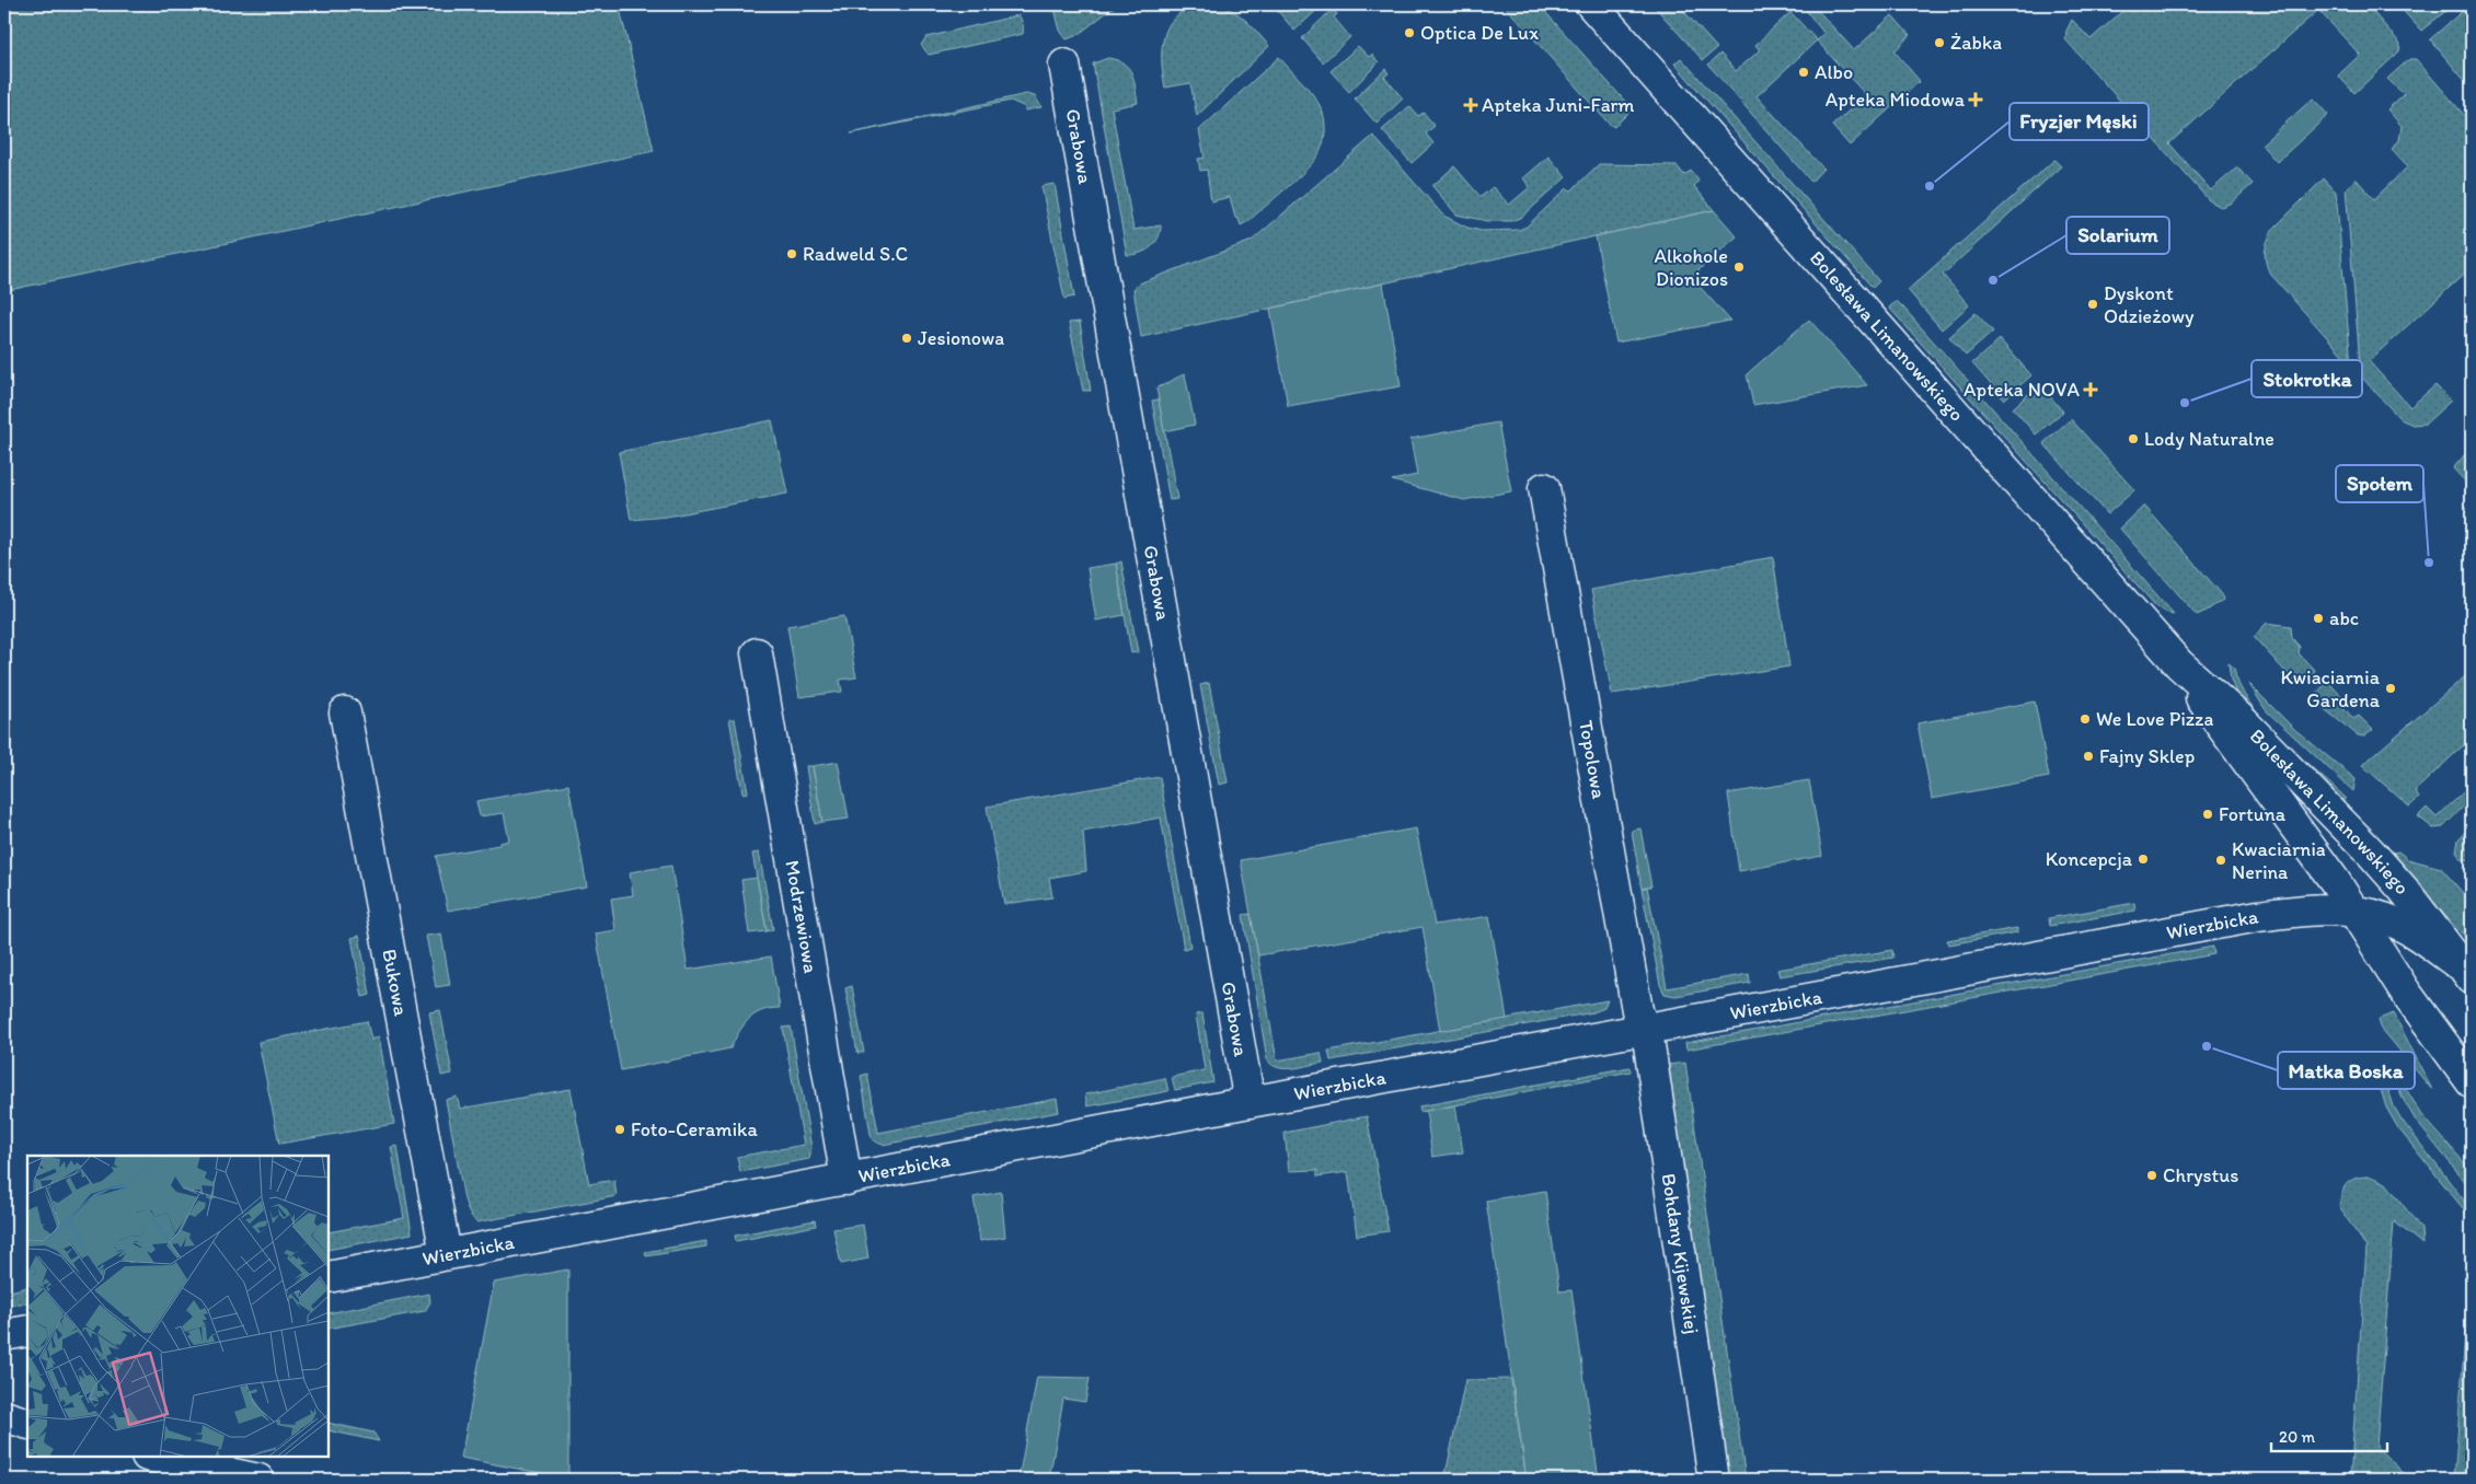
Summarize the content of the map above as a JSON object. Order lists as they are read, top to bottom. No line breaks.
{"streets":{"street":["Grabowa","Bolesława Limanowskiego","Topolowa","Modrzewiowa","Wierzbicka","Bukowa","Bohdany Kijewskiej"]},"crossings":[["Grabowa","Wierzbicka"],["Bolesława Limanowskiego","Wierzbicka"],["Topolowa","Wierzbicka"],["Topolowa","Bohdany Kijewskiej"],["Modrzewiowa","Wierzbicka"],["Wierzbicka","Bukowa"],["Wierzbicka","Bohdany Kijewskiej"]],"places":{"other":["Optica De Lux","Żabka","Albo","Fryzjer Męski","Radweld S.C","Alkohole Dionizos","Solarium","Dyskont Odzieżowy","Jesionowa","Stokrotka","Lody Naturalne","Społem","abc","Kwiaciarnia Gardena","We Love Pizza","Fajny Sklep","Fortuna","Koncepcja","Kwaciarnia Nerina","Matka Boska","Foto-Ceramika","Chrystus"],"health":["Apteka Miodowa","Apteka Juni-Farm","Apteka NOVA"]},"scale_bar":"20 m"}
